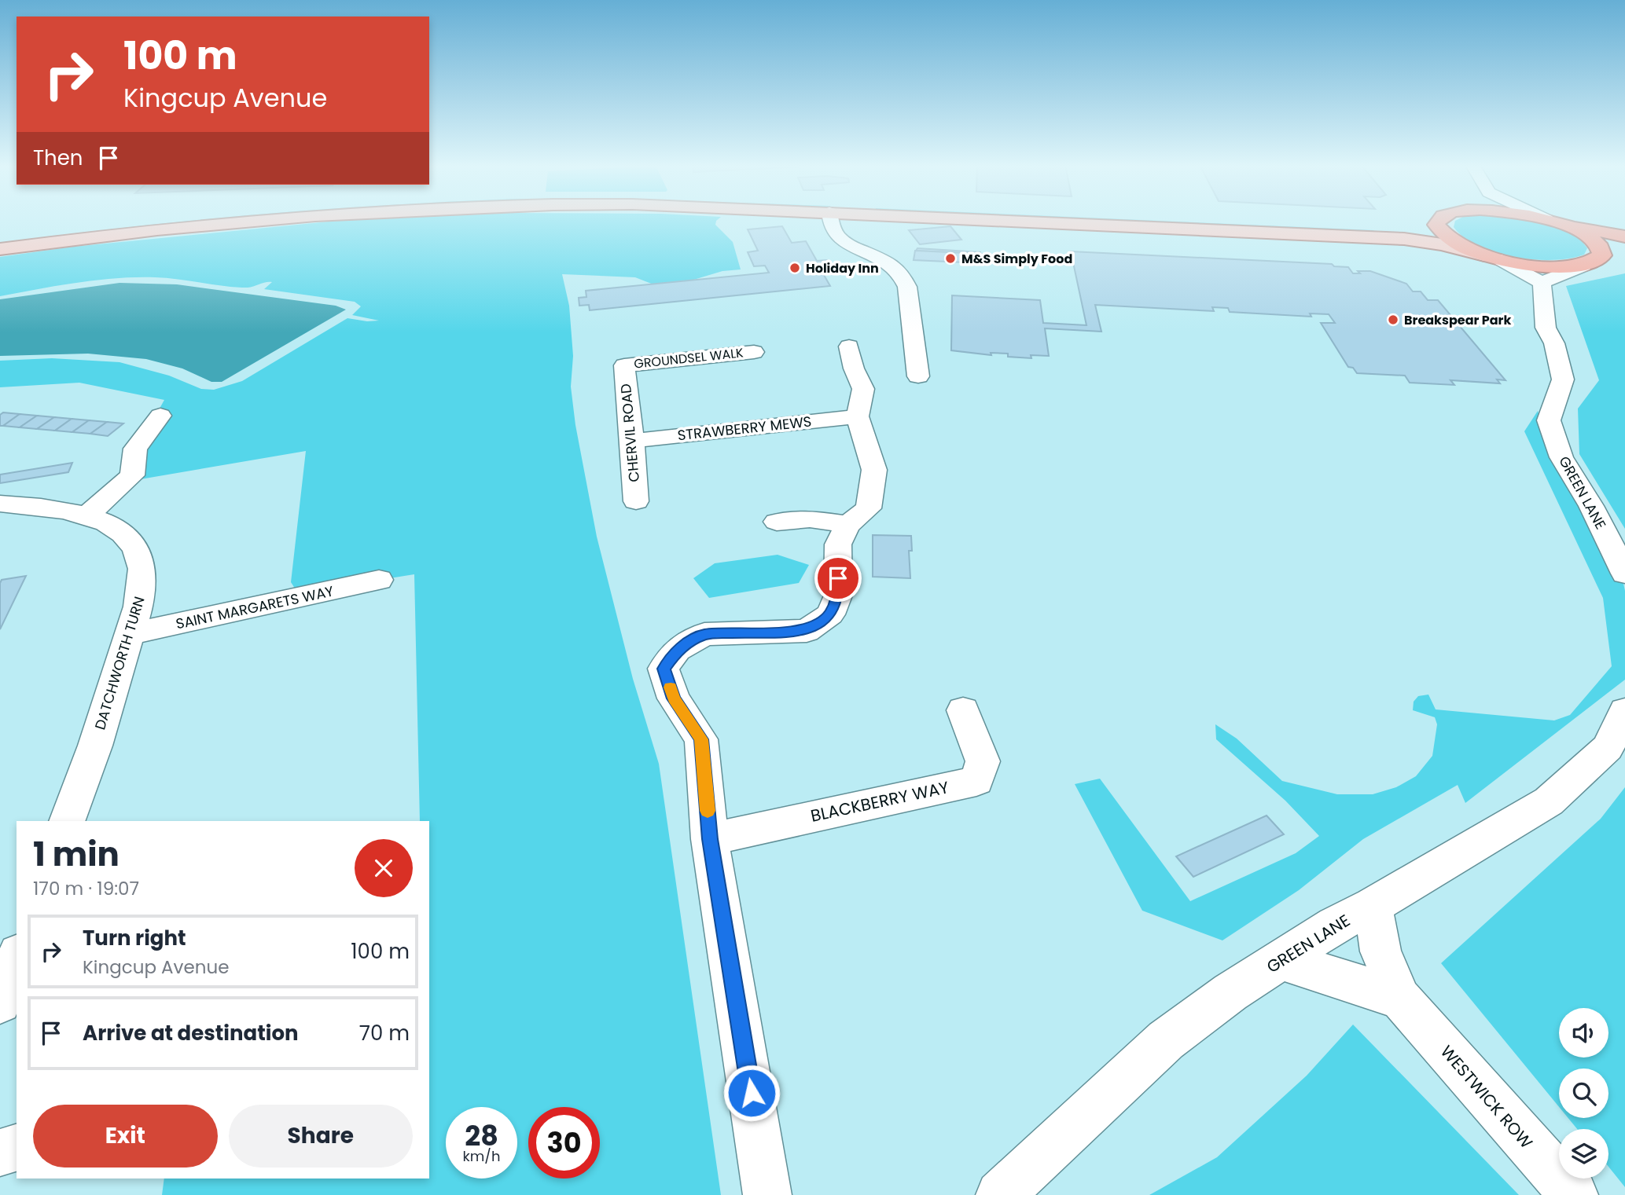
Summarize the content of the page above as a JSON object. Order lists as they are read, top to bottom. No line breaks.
{"streets":{"street":["GROUNDSEL WALK","STRAWBERRY MEWS","CHERVIL ROAD","GREEN LANE","SAINT MARGARETS WAY","DATCHWORTH TURN","BLACKBERRY WAY","WESTWICK ROW"]},"crossings":[["GROUNDSEL WALK","CHERVIL ROAD"],["STRAWBERRY MEWS","CHERVIL ROAD"],["GREEN LANE","WESTWICK ROW"],["SAINT MARGARETS WAY","DATCHWORTH TURN"]],"places":["M&S Simply Food","Holiday Inn","Breakspear Park"],"page":{"turn":["100 m","Kingcup Avenue"],"then":"Then","heading":["1 min","170 m · 19:07"],"list":[{"name":"Turn right","note":"Kingcup Avenue","value":"100 m"},{"name":"Arrive at destination","value":"70 m"}],"buttons":["Exit","Share"],"speed":"28 km/h","limit":"30"}}
